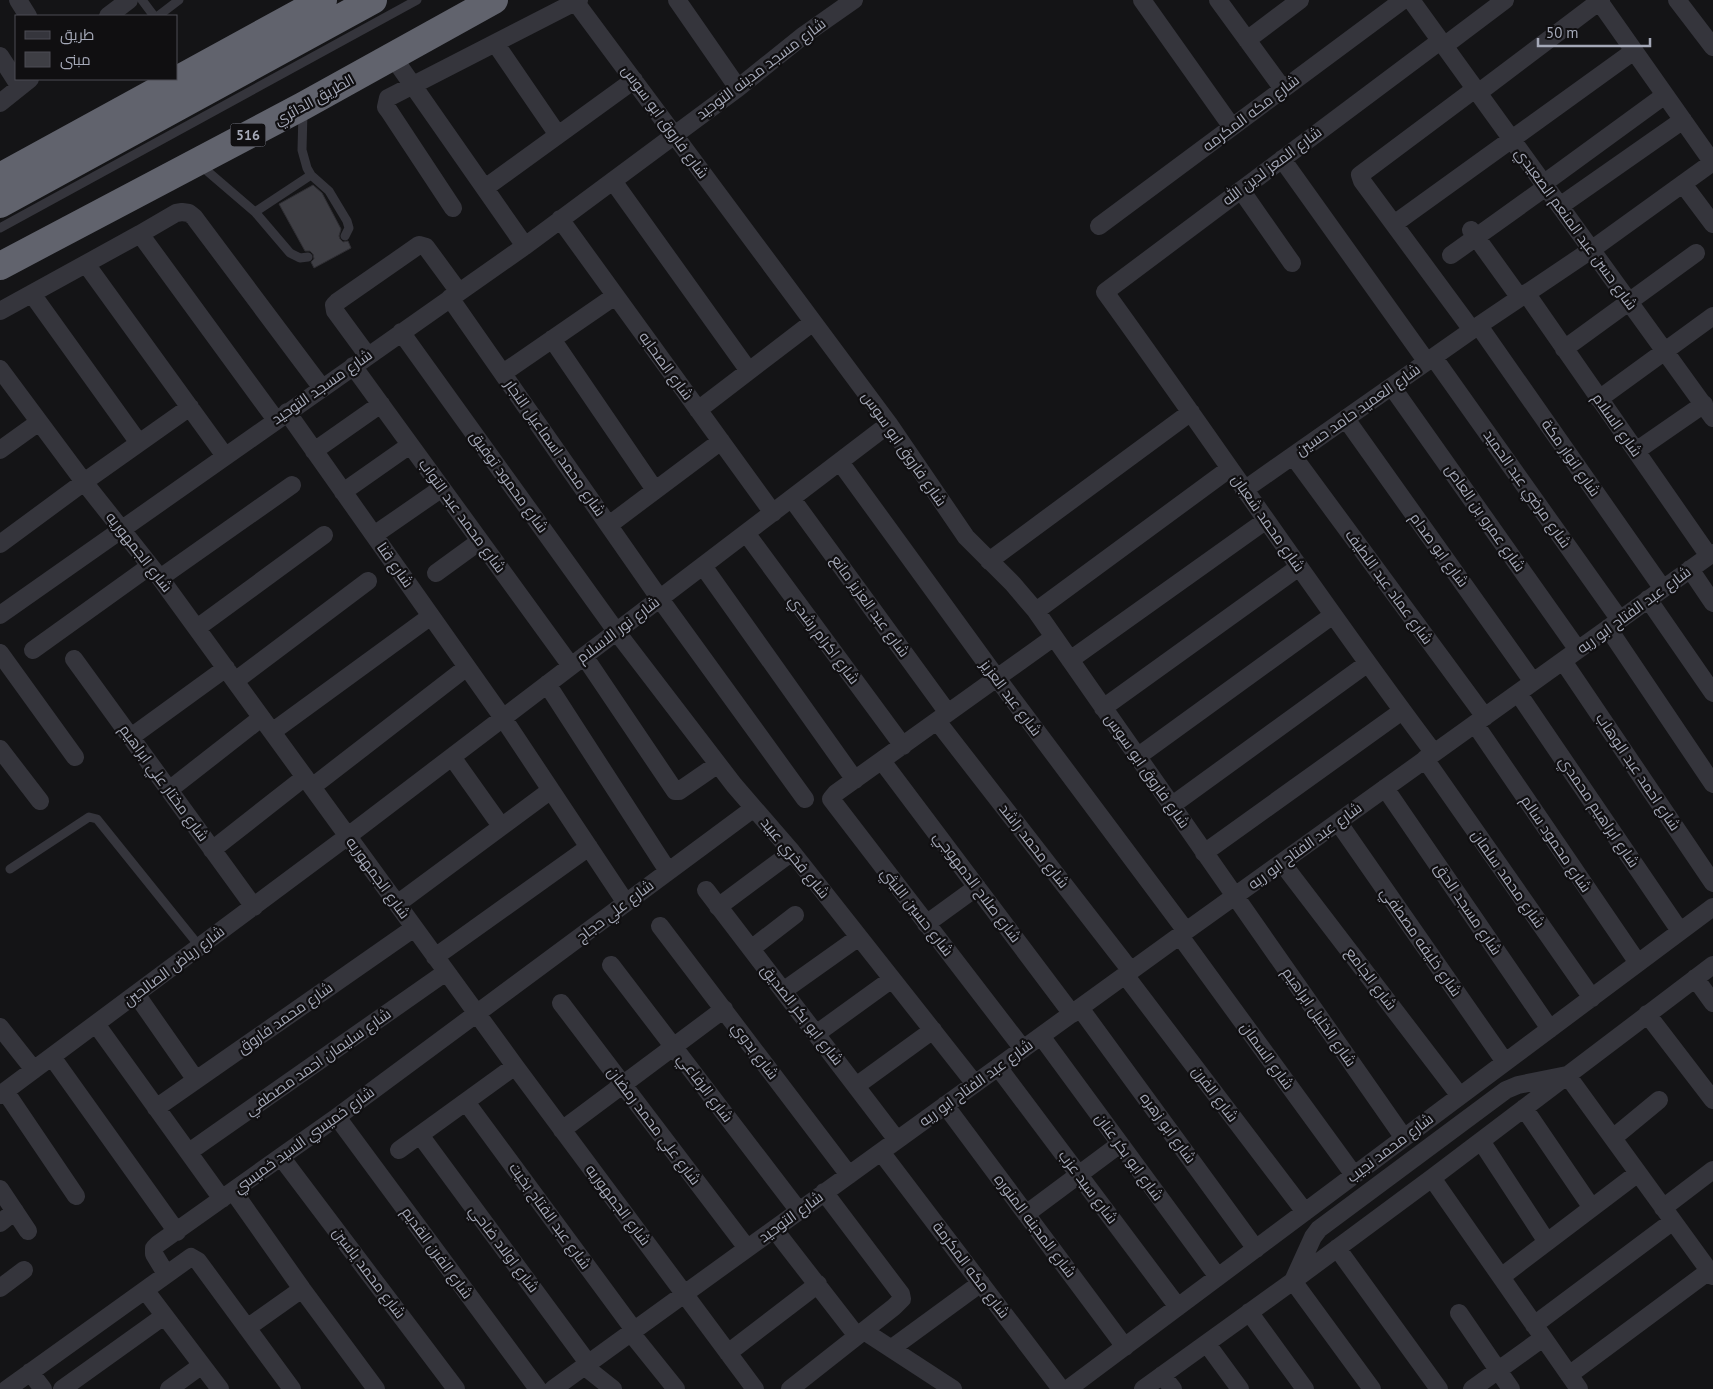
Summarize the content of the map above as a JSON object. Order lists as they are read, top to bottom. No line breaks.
{"streets":{"highway":["الطريق الدائري","516"],"street":["شارع مسجد مدينه التوحيد","شارع مكه المكرمه","شارع فاروق ابو سوس","شارع المعز لدين الله","شارع حسن عبد المنعم الصعيدي","شارع الصحابه","شارع مسجد التوحيد","شارع العميد حامد حسين","شارع السلام","شارع محمد اسماعيل النجار","شارع انوار مكة","شارع محمود توفيق","شارع مرضي عبد الحميد","شارع محمد عبد التواب","شارع عمرو بن العاص","شارع محمد شعبان","شارع ابو صدام","شارع الجمهوريه","شارع قنا","شارع عماد عبد اللطيف","شارع عبد العزيز مانع","شارع عبد الفتاح ابو ريه","شارع نور الاسلام","شارع اكرام رشدي","شارع عبد العزيز","شارع احمد عبد الوهاب","شارع مختار علي ابراهيم","شارع ابراهيم محمدي","شارع محمود سالم","شارع محمد راشد","شارع فخري عبيد","شارع محمد سلمان","شارع صلاح الدمهوجي","شارع مسجد الحق","شارع علي حجاج","شارع حسين الليثي","شارع خليفه مصطفي","شارع رياض الصالحين","شارع الجامع","شارع ابو بكر الصديق","شارع الخليل ابراهيم","شارع محمد فاروق","شارع بدوي","شارع السمان","شارع سليمان احمد مصطفي","شارع الرفاعي","شارع الفرن","شارع علي محمد رمضان","شارع ابو زهره","شارع خميسي السيد خميسي","شارع محمد نجيب","شارع ابو بكر عنان","شارع سيد عزب","شارع عبد الفتاح بخيت","شارع التوحيد","شارع المدينه المنوره","شارع اولاد ضاحي","شارع الفرن القديم","شارع مكه المكرمة","شارع محمد ياسين"]},"crossings":[["شارع مسجد مدينه التوحيد","شارع فاروق ابو سوس"],["شارع مسجد مدينه التوحيد","شارع الصحابه"],["شارع مسجد مدينه التوحيد","شارع مسجد التوحيد"],["شارع فاروق ابو سوس","شارع عبد الفتاح ابو ريه"],["شارع فاروق ابو سوس","شارع نور الاسلام"],["شارع فاروق ابو سوس","شارع الخليل ابراهيم"],["شارع المعز لدين الله","شارع حسن عبد المنعم الصعيدي"],["شارع المعز لدين الله","شارع مرضي عبد الحميد"],["شارع المعز لدين الله","شارع محمد شعبان"],["شارع حسن عبد المنعم الصعيدي","شارع العميد حامد حسين"],["شارع حسن عبد المنعم الصعيدي","شارع انوار مكة"],["شارع الصحابه","شارع نور الاسلام"],["شارع مسجد التوحيد","شارع محمد اسماعيل النجار"],["شارع مسجد التوحيد","شارع محمود توفيق"],["شارع مسجد التوحيد","شارع محمد عبد التواب"],["شارع مسجد التوحيد","شارع الجمهوريه"],["شارع مسجد التوحيد","شارع قنا"],["شارع العميد حامد حسين","شارع السلام"],["شارع العميد حامد حسين","شارع انوار مكة"],["شارع العميد حامد حسين","شارع مرضي عبد الحميد"],["شارع العميد حامد حسين","شارع عمرو بن العاص"],["شارع العميد حامد حسين","شارع محمد شعبان"],["شارع العميد حامد حسين","شارع ابو صدام"],["شارع العميد حامد حسين","شارع عماد عبد اللطيف"],["شارع السلام","شارع عبد الفتاح ابو ريه"],["شارع محمد اسماعيل النجار","شارع نور الاسلام"],["شارع انوار مكة","شارع عبد الفتاح ابو ريه"],["شارع محمود توفيق","شارع نور الاسلام"],["شارع محمود توفيق","شارع فخري عبيد"],["شارع مرضي عبد الحميد","شارع عبد الفتاح ابو ريه"],["شارع محمد عبد التواب","شارع نور الاسلام"],["شارع محمد عبد التواب","شارع فخري عبيد"],["شارع عمرو بن العاص","شارع عبد الفتاح ابو ريه"],["شارع محمد شعبان","شارع عبد الفتاح ابو ريه"],["شارع محمد شعبان","شارع محمد سلمان"],["شارع ابو صدام","شارع عبد الفتاح ابو ريه"],["شارع الجمهوريه","شارع نور الاسلام"],["شارع الجمهوريه","شارع علي حجاج"],["شارع الجمهوريه","شارع رياض الصالحين"],["شارع الجمهوريه","شارع محمد فاروق"],["شارع الجمهوريه","شارع سليمان احمد مصطفي"],["شارع الجمهوريه","شارع خميسي السيد خميسي"],["شارع الجمهوريه","شارع التوحيد"],["شارع قنا","شارع نور الاسلام"],["شارع عماد عبد اللطيف","شارع عبد الفتاح ابو ريه"],["شارع عماد عبد اللطيف","شارع محمود سالم"],["شارع عبد العزيز مانع","شارع نور الاسلام"],["شارع عبد العزيز مانع","شارع محمد راشد"],["شارع عبد الفتاح ابو ريه","شارع عبد العزيز"],["شارع عبد الفتاح ابو ريه","شارع احمد عبد الوهاب"],["شارع عبد الفتاح ابو ريه","شارع ابراهيم محمدي"],["شارع عبد الفتاح ابو ريه","شارع محمود سالم"],["شارع عبد الفتاح ابو ريه","شارع محمد راشد"],["شارع عبد الفتاح ابو ريه","شارع فخري عبيد"],["شارع عبد الفتاح ابو ريه","شارع محمد سلمان"],["شارع عبد الفتاح ابو ريه","شارع صلاح الدمهوجي"],["شارع عبد الفتاح ابو ريه","شارع مسجد الحق"],["شارع عبد الفتاح ابو ريه","شارع حسين الليثي"],["شارع عبد الفتاح ابو ريه","شارع خليفه مصطفي"],["شارع عبد الفتاح ابو ريه","شارع الجامع"],["شارع عبد الفتاح ابو ريه","شارع ابو بكر الصديق"],["شارع عبد الفتاح ابو ريه","شارع الخليل ابراهيم"],["شارع عبد الفتاح ابو ريه","شارع السمان"],["شارع عبد الفتاح ابو ريه","شارع الفرن"],["شارع عبد الفتاح ابو ريه","شارع ابو زهره"],["شارع عبد الفتاح ابو ريه","شارع ابو بكر عنان"],["شارع عبد الفتاح ابو ريه","شارع سيد عزب"],["شارع عبد الفتاح ابو ريه","شارع التوحيد"],["شارع عبد الفتاح ابو ريه","شارع المدينه المنوره"],["شارع نور الاسلام","شارع اكرام رشدي"],["شارع نور الاسلام","شارع عبد العزيز"],["شارع نور الاسلام","شارع فخري عبيد"],["شارع نور الاسلام","شارع رياض الصالحين"],["شارع عبد العزيز","شارع السمان"],["شارع مختار علي ابراهيم","شارع رياض الصالحين"],["شارع ابراهيم محمدي","شارع محمد نجيب"],["شارع محمود سالم","شارع محمد نجيب"],["شارع محمد راشد","شارع الفرن"],["شارع فخري عبيد","شارع علي حجاج"],["شارع محمد سلمان","شارع محمد نجيب"],["شارع صلاح الدمهوجي","شارع ابو زهره"],["شارع مسجد الحق","شارع محمد نجيب"],["شارع علي حجاج","شارع خميسي السيد خميسي"],["شارع خليفه مصطفي","شارع محمد نجيب"],["شارع الجامع","شارع محمد نجيب"],["شارع ابو بكر الصديق","شارع التوحيد"],["شارع الخليل ابراهيم","شارع محمد نجيب"],["شارع بدوي","شارع التوحيد"],["شارع السمان","شارع محمد نجيب"],["شارع الرفاعي","شارع التوحيد"],["شارع الفرن","شارع محمد نجيب"],["شارع علي محمد رمضان","شارع التوحيد"],["شارع ابو زهره","شارع محمد نجيب"],["شارع خميسي السيد خميسي","شارع الفرن القديم"],["شارع خميسي السيد خميسي","شارع محمد ياسين"],["شارع محمد نجيب","شارع ابو بكر عنان"],["شارع محمد نجيب","شارع سيد عزب"],["شارع محمد نجيب","شارع المدينه المنوره"],["شارع عبد الفتاح بخيت","شارع التوحيد"],["شارع التوحيد","شارع اولاد ضاحي"],["شارع التوحيد","شارع مكه المكرمة"]],"legend":["طريق","مبنى"],"scale_bar":"50 m"}
